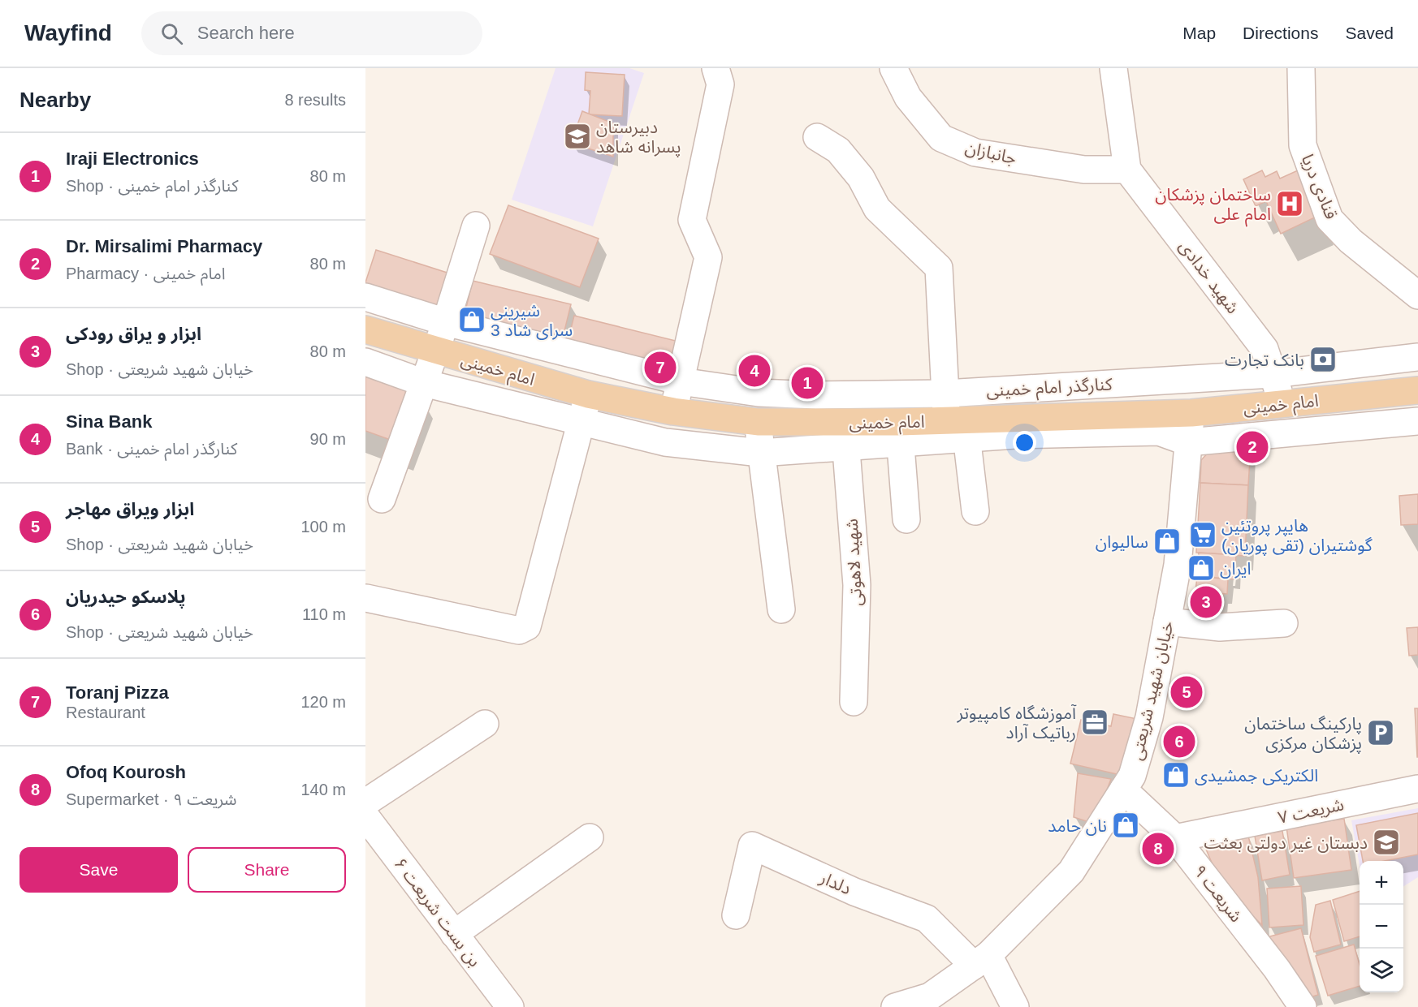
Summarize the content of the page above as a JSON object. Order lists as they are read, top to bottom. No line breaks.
{"streets":{"main road":["امام خمینی"],"street":["جانبازان","قنادی دریا","شهید خدادی","کنارگذر امام خمینی","شهید لاهوتی","خیابان شهید شریعتی","شریعت ۷","دلدار","شریعت ۹","بن بست شریعت ۶"]},"crossings":[["جانبازان","شهید خدادی"],["شهید خدادی","امام خمینی"],["شهید خدادی","کنارگذر امام خمینی"],["امام خمینی","شهید لاهوتی"],["امام خمینی","خیابان شهید شریعتی"],["خیابان شهید شریعتی","دلدار"],["خیابان شهید شریعتی","شریعت ۹"],["شریعت ۷","شریعت ۹"]],"places":{"school or university":["دبیرستان پسرانه شاهد","دبستان غیر دولتی بعثت"],"hospital":["ساختمان پزشکان امام علی"],"shop":["شیرینی سرای شاد 3","سالیوان","ایران","الکتریکی جمشیدی","نان حامد"],"bank":["بانک تجارت"],"supermarket":["هایپر پروتئین گوشتیران (تقی پوریان)"],"office":["آموزشگاه کامپیوتر رباتیک آراد"],"parking":["پارکینگ ساختمان پزشکان مرکزی"]},"page":{"header":"Wayfind","search":"Search here","nav":["Map","Directions","Saved"],"heading":["Nearby","8 results"],"list":[{"mark":"1","name":"Iraji Electronics","note":"Shop · کنارگذر امام خمینی","value":"80 m"},{"mark":"2","name":"Dr. Mirsalimi Pharmacy","note":"Pharmacy · امام خمینی","value":"80 m"},{"mark":"3","name":"ابزار و یراق رودکی","note":"Shop · خیابان شهید شریعتی","value":"80 m"},{"mark":"4","name":"Sina Bank","note":"Bank · کنارگذر امام خمینی","value":"90 m"},{"mark":"5","name":"ابزار ویراق مهاجر","note":"Shop · خیابان شهید شریعتی","value":"100 m"},{"mark":"6","name":"پلاسکو حیدریان","note":"Shop · خیابان شهید شریعتی","value":"110 m"},{"mark":"7","name":"Toranj Pizza","note":"Restaurant","value":"120 m"},{"mark":"8","name":"Ofoq Kourosh","note":"Supermarket · شریعت ۹","value":"140 m"}],"pins":["7","4","1","2","3","5","6","8"],"buttons":["Save","Share"],"map_buttons":["+","−"]}}
